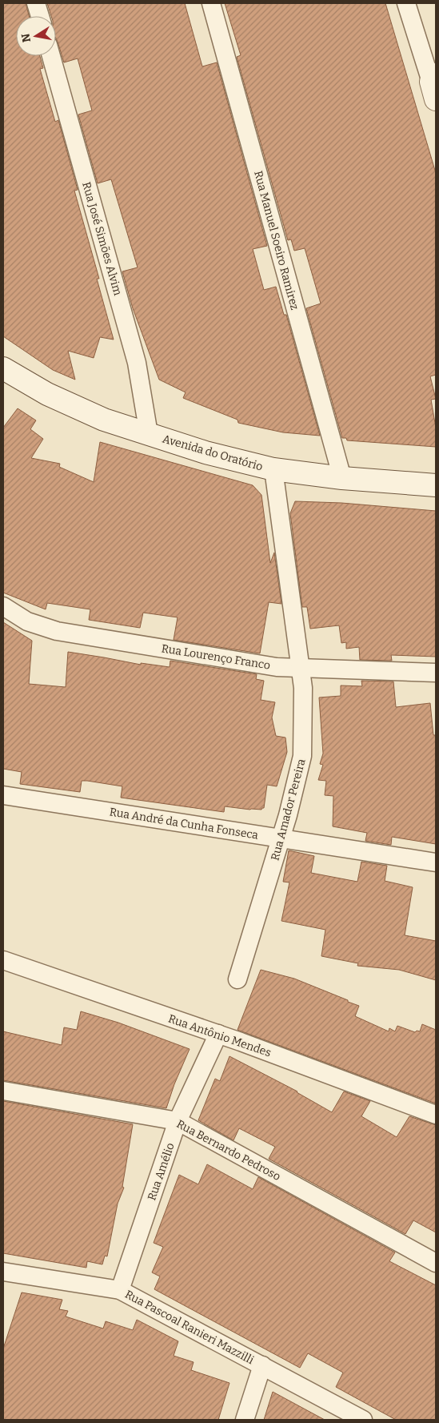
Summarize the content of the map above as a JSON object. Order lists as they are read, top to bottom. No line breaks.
{"streets":{"main road":["Avenida do Oratório"],"street":["Rua José Simões Alvim","Rua Manuel Soeiro Ramirez","Rua Lourenço Franco","Rua Amador Pereira","Rua André da Cunha Fonseca","Rua Antônio Mendes","Rua Bernardo Pedroso","Rua Amélio","Rua Pascoal Ranieri Mazzilli"]},"crossings":[["Rua José Simões Alvim","Avenida do Oratório"],["Rua Manuel Soeiro Ramirez","Avenida do Oratório"],["Avenida do Oratório","Rua Amador Pereira"],["Rua Lourenço Franco","Rua Amador Pereira"],["Rua Amador Pereira","Rua André da Cunha Fonseca"],["Rua Antônio Mendes","Rua Amélio"],["Rua Bernardo Pedroso","Rua Amélio"],["Rua Amélio","Rua Pascoal Ranieri Mazzilli"]],"north":"left"}
